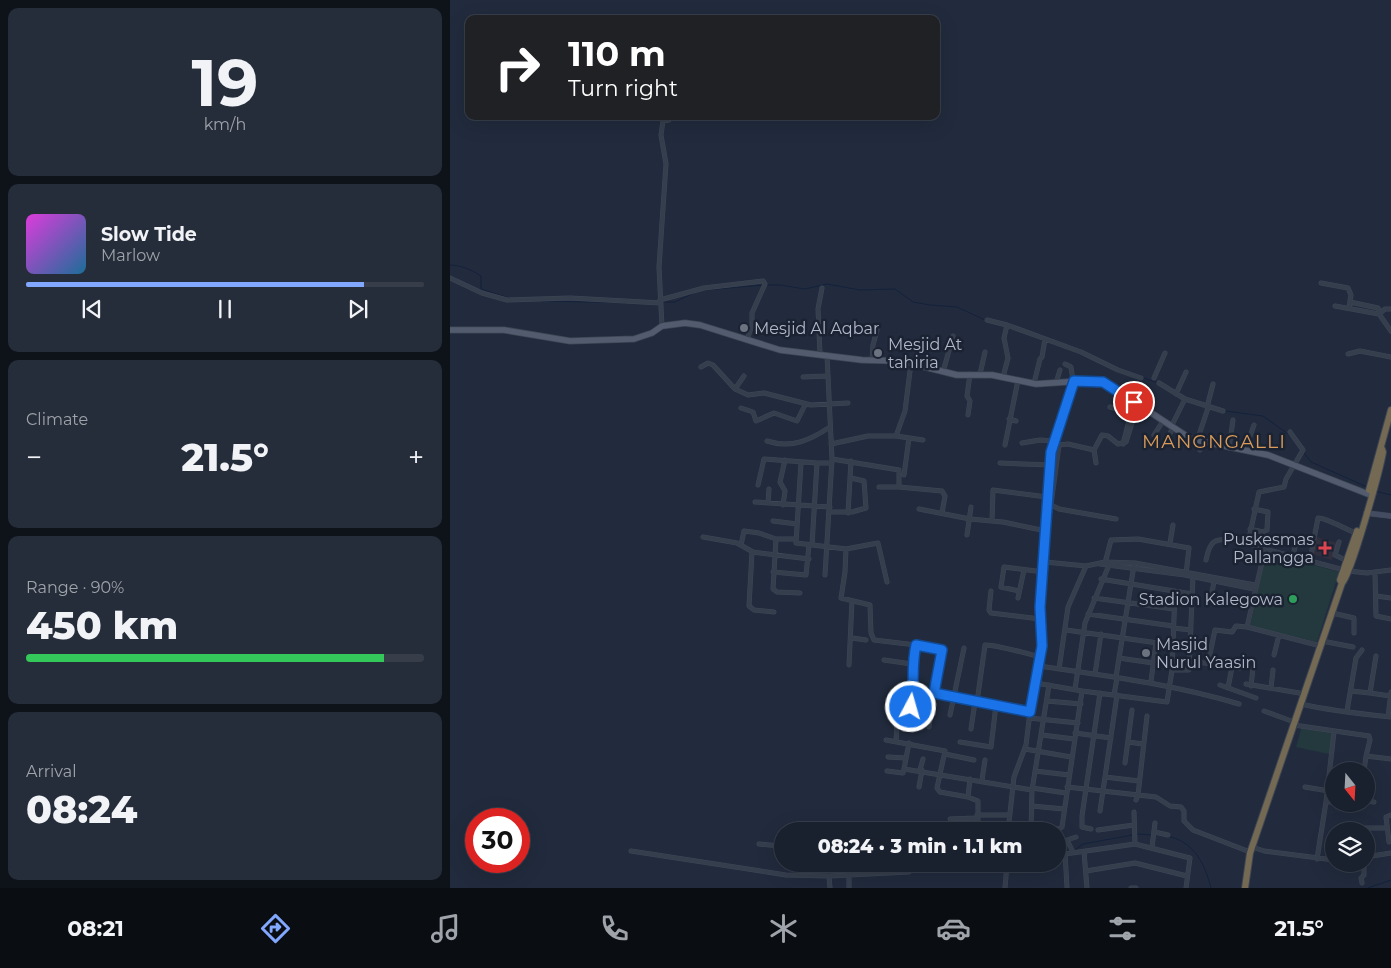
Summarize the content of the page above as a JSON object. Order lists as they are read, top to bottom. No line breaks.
{"districts":["MANGNGALLI"],"places":{"other":["Mesjid Al Aqbar","Mesjid At tahiria","Stadion Kalegowa","Masjid Nurul Yaasin"],"health":["Puskesmas Pallangga"]},"north":"bottom","page":{"tile":[["19","km/h"],"Climate",["Range · 90%","450 km"],["Arrival","08:24"]],"turn":["110 m","Turn right"],"song":["Slow Tide","Marlow"],"heat":["−","21.5°","+"],"limit":"30","trip":"08:24 · 3 min · 1.1 km","tabs":["08:21","21.5°"]}}
